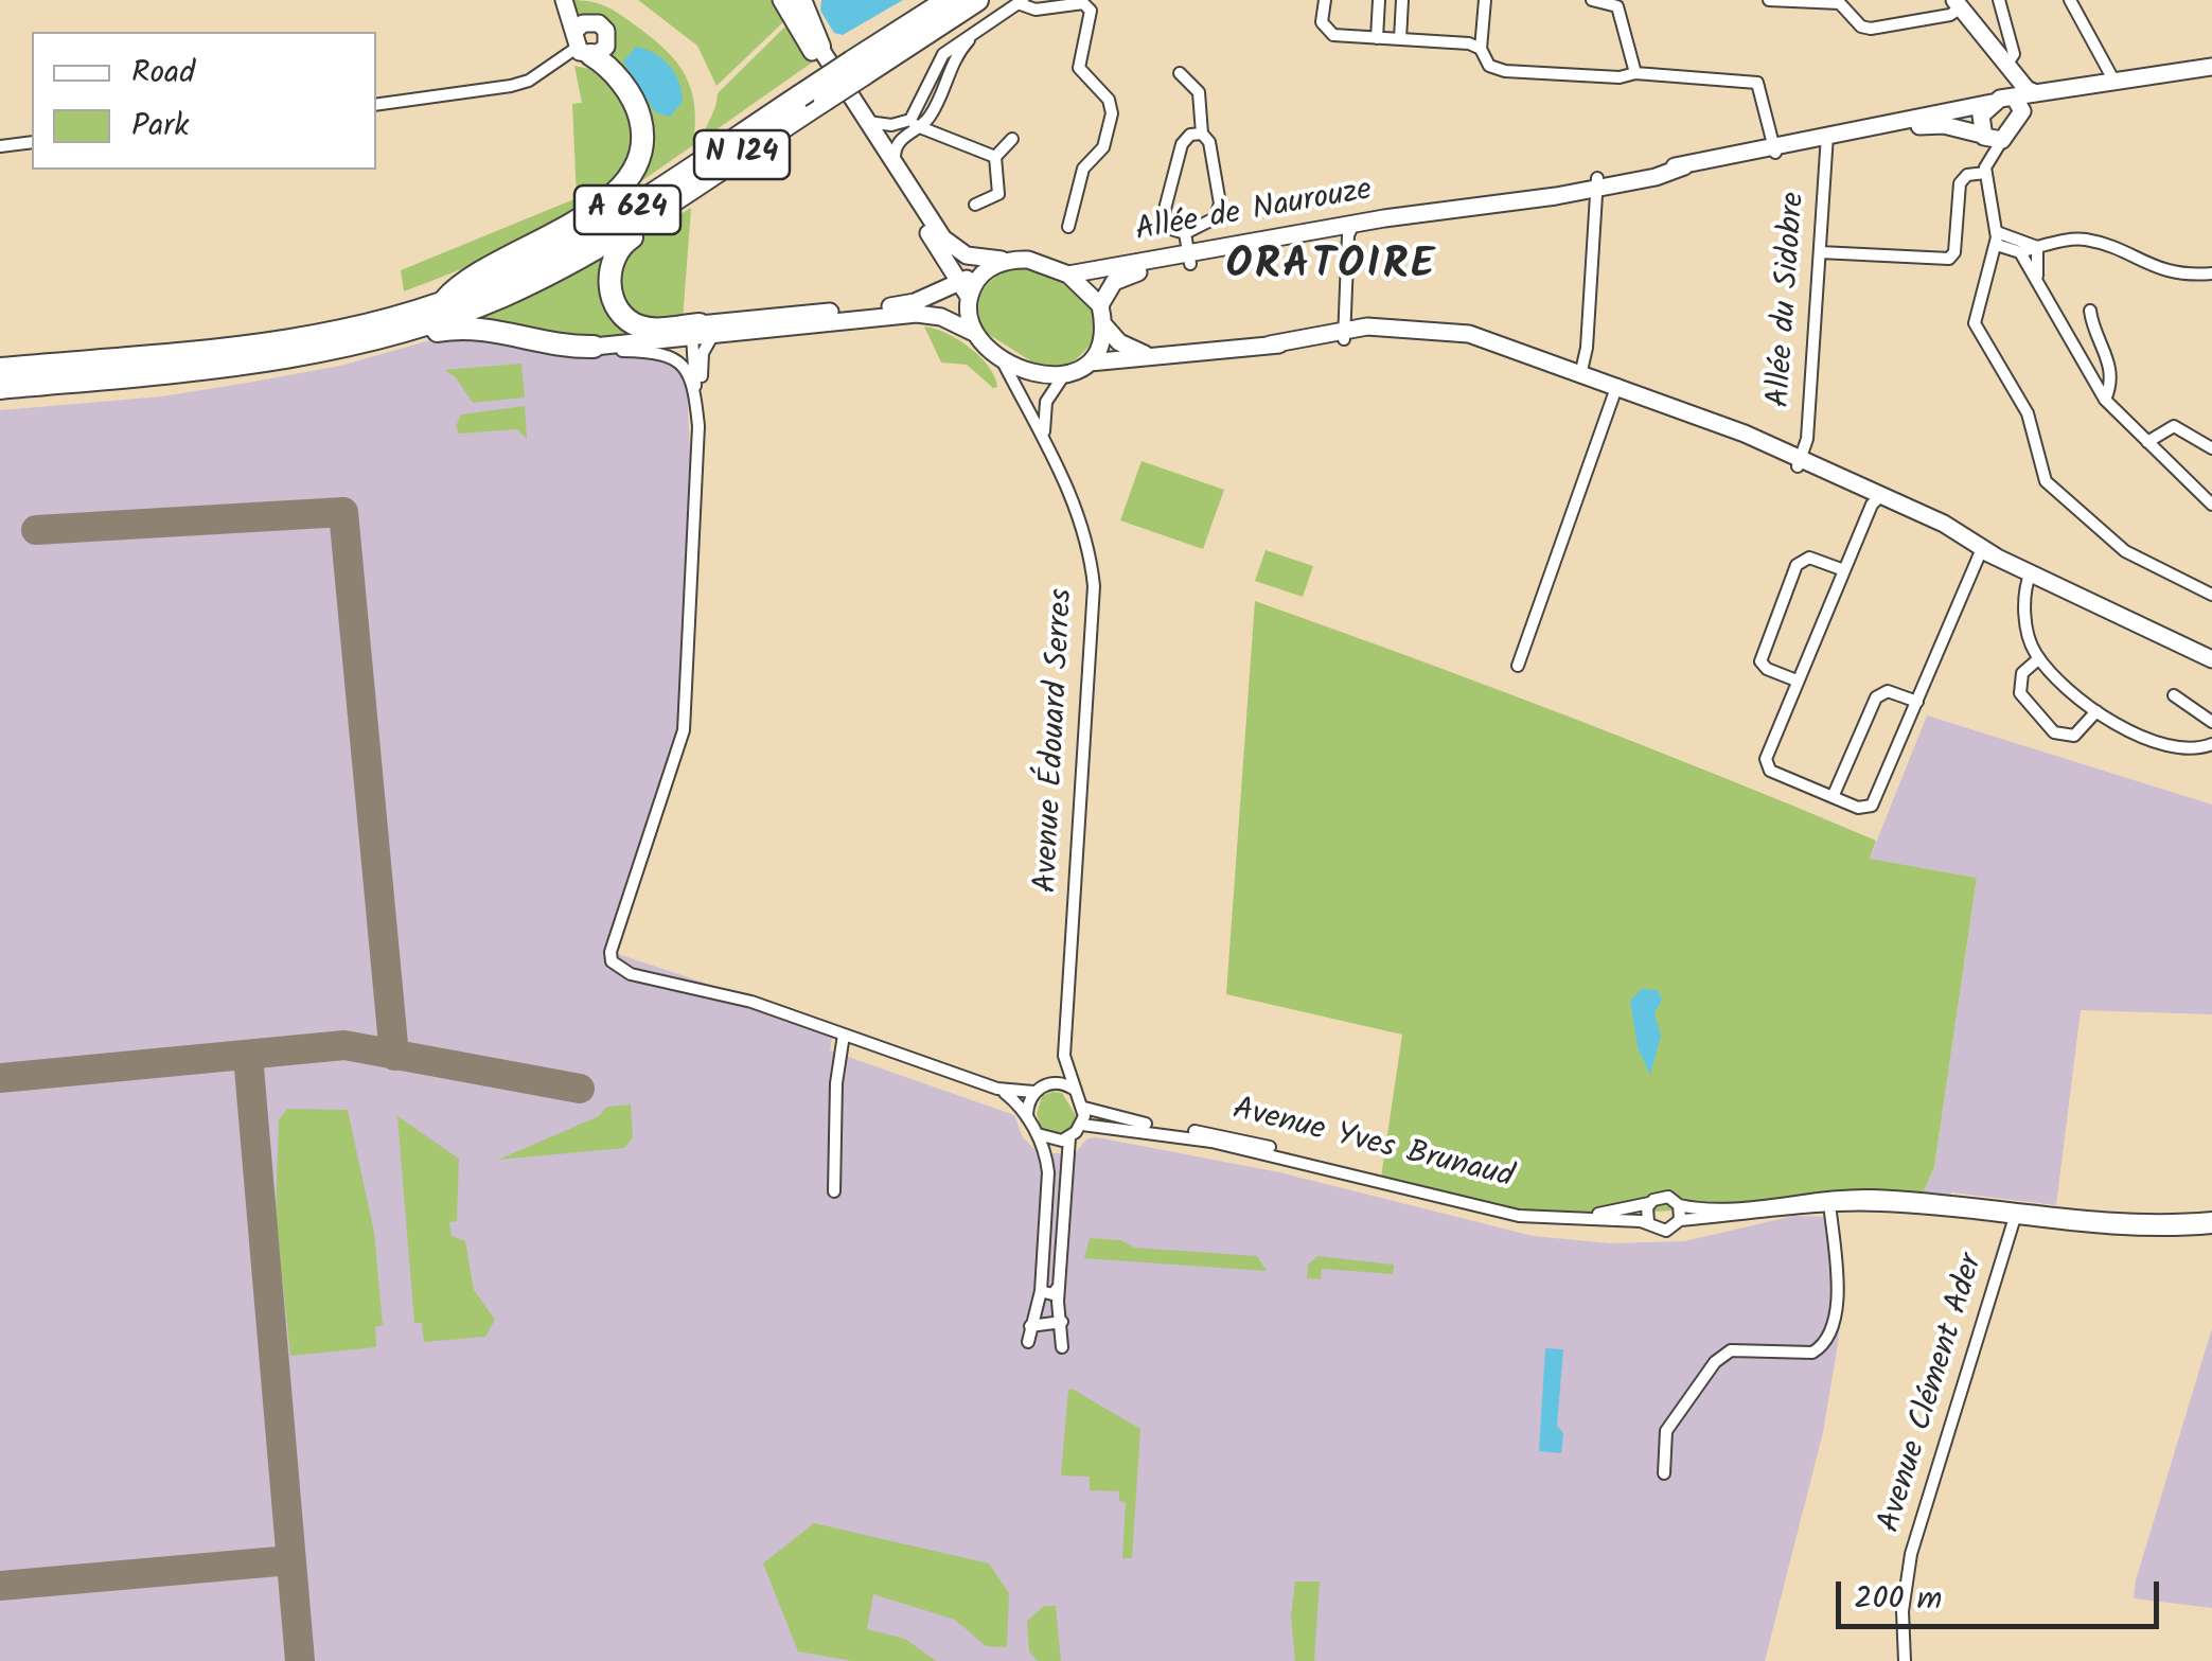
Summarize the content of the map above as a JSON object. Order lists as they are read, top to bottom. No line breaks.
{"streets":{"highway":["N 124","A 624"],"main road":["Allée de Naurouze"],"street":["Allée du Sidobre","Avenue Édouard Serres","Avenue Yves Brunaud","Avenue Clément Ader"]},"crossings":[["N 124","A 624"],["Allée de Naurouze","Allée du Sidobre"],["Allée de Naurouze","Avenue Édouard Serres"],["Avenue Édouard Serres","Avenue Yves Brunaud"]],"districts":["ORATOIRE"],"legend":["Road","Park"],"scale_bar":"200 m"}
